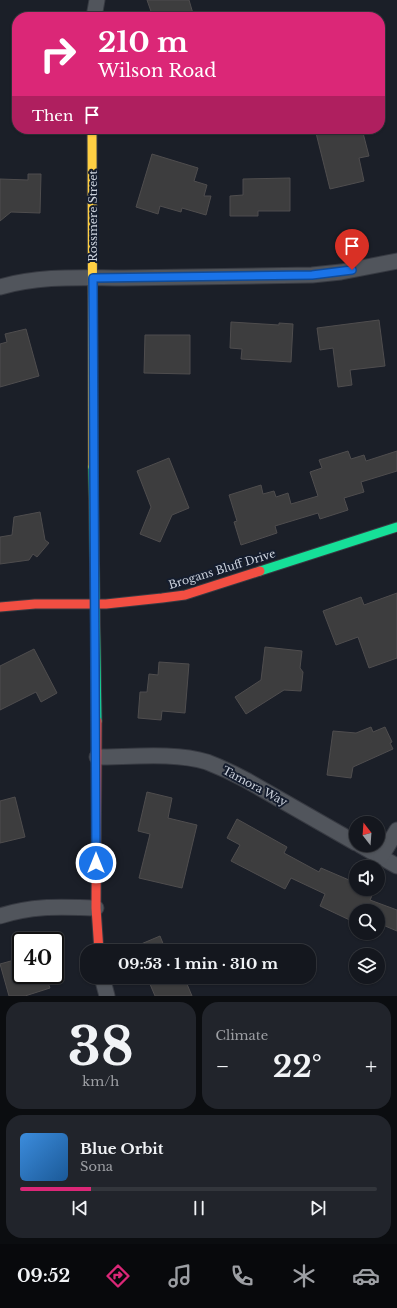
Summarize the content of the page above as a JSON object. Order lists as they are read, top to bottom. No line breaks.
{"streets":{"street":["Rossmere Street","Brogans Bluff Drive","Tamora Way"]},"crossings":[["Rossmere Street","Brogans Bluff Drive"],["Rossmere Street","Tamora Way"]],"north":"top","page":{"turn":["210 m","Wilson Road"],"then":"Then","limit":"40","trip":"09:53 · 1 min · 310 m","tile":[["38","km/h"],"Climate"],"heat":["−","22°","+"],"song":["Blue Orbit","Sona"],"tabs":"09:52"}}
